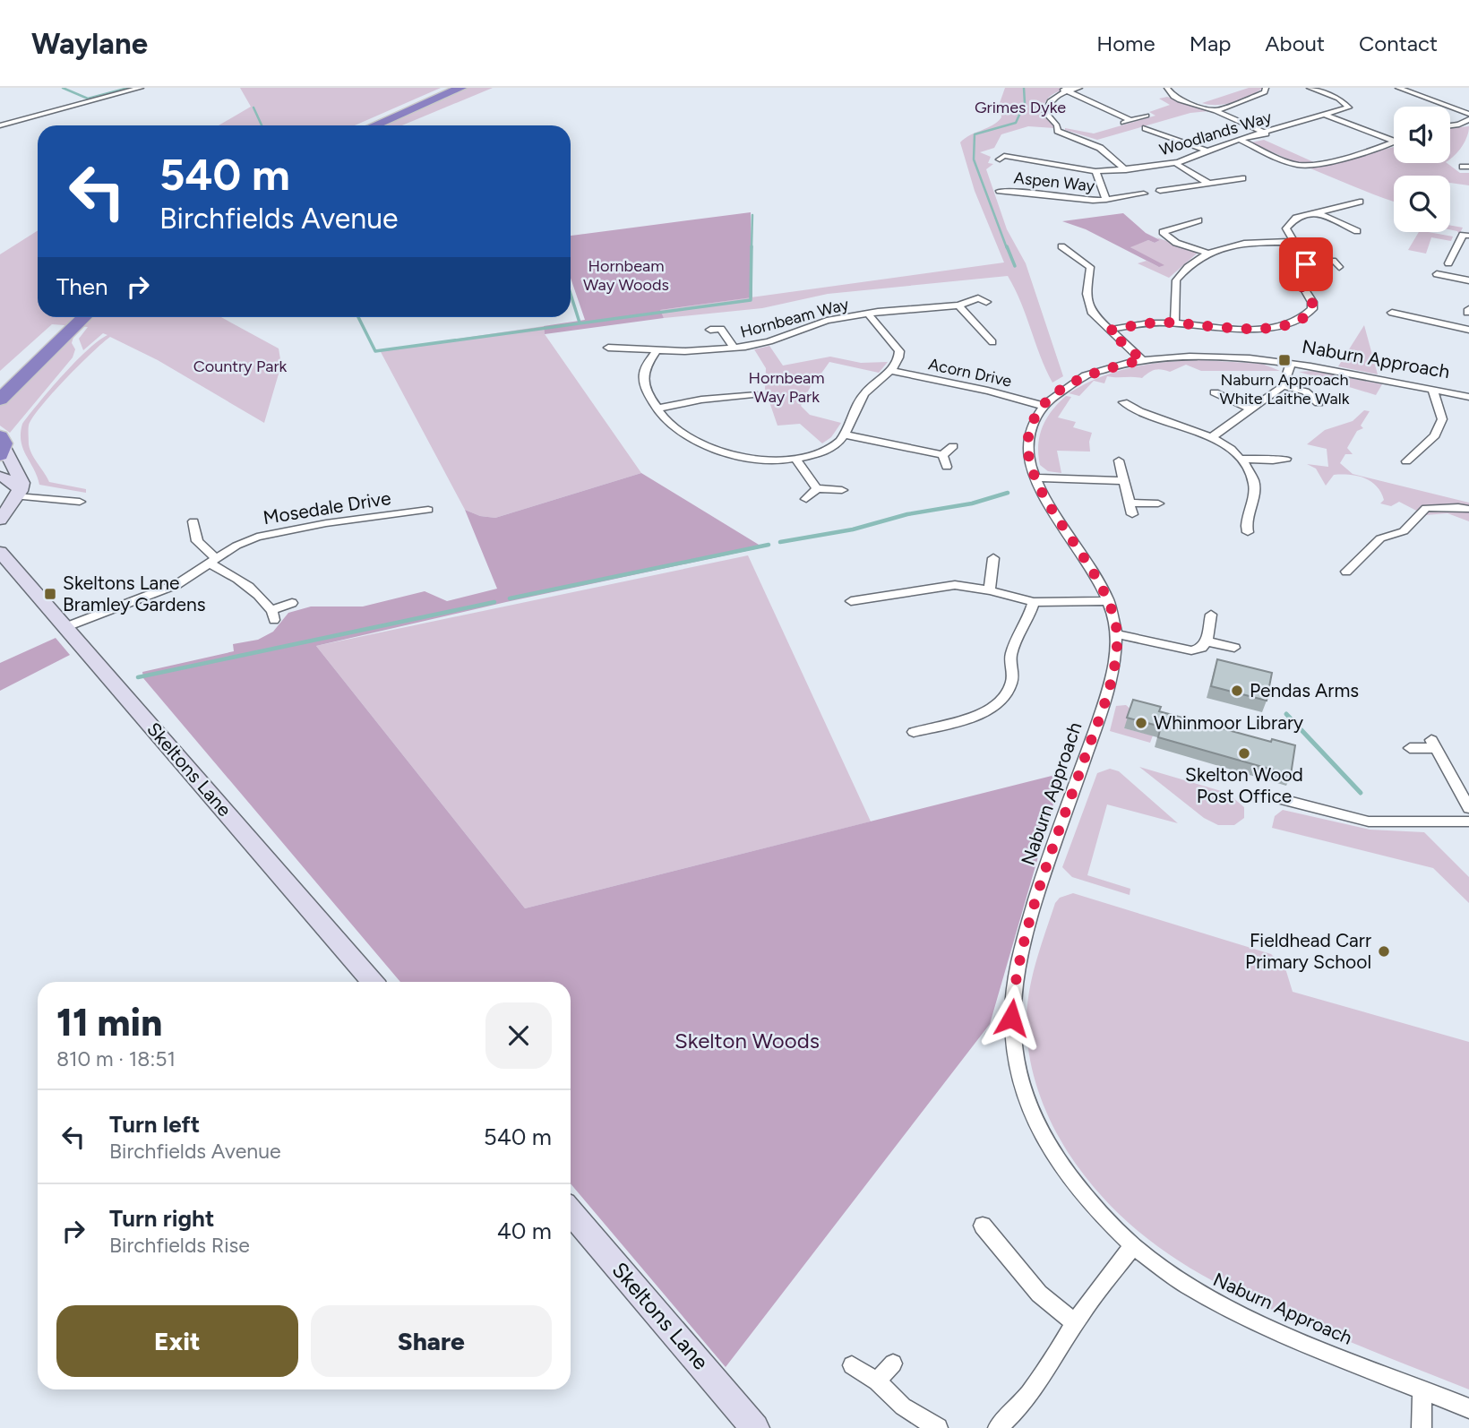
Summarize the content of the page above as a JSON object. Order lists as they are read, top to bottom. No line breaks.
{"streets":{"street":["Woodlands Way","Aspen Way","Hornbeam Way","Naburn Approach","Acorn Drive","Mosedale Drive","Skeltons Lane"]},"crossings":[["Woodlands Way","Aspen Way"],["Naburn Approach","Acorn Drive"],["Mosedale Drive","Skeltons Lane"]],"parks":["Grimes Dyke","Hornbeam Way Woods","Country Park","Hornbeam Way Park","Skelton Woods"],"places":{"transit":["Naburn Approach White Laithe Walk","Skeltons Lane Bramley Gardens"],"other":["Pendas Arms","Whinmoor Library","Skelton Wood Post Office","Fieldhead Carr Primary School"]},"page":{"header":"Waylane","nav":["Home","Map","About","Contact"],"turn":["540 m","Birchfields Avenue"],"then":"Then","heading":["11 min","810 m · 18:51"],"list":[{"name":"Turn left","note":"Birchfields Avenue","value":"540 m"},{"name":"Turn right","note":"Birchfields Rise","value":"40 m"}],"buttons":["Exit","Share"]}}
